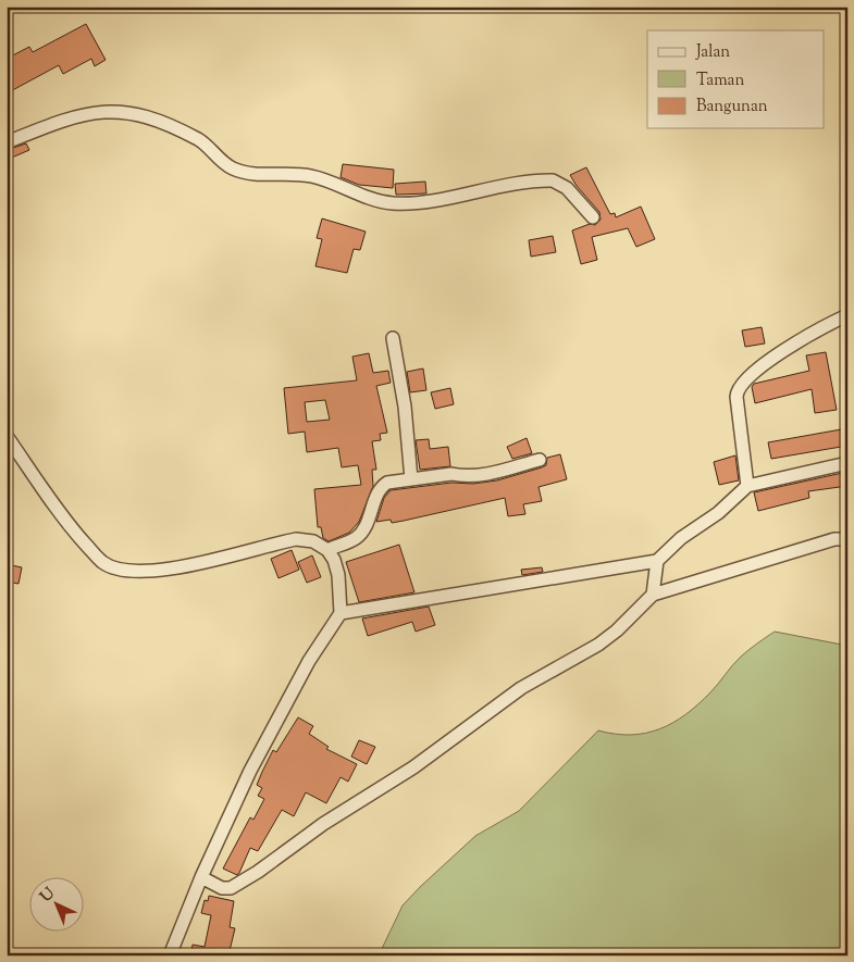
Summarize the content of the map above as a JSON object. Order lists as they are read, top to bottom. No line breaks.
{"legend":["Jalan","Taman","Bangunan"],"north":"top left"}
